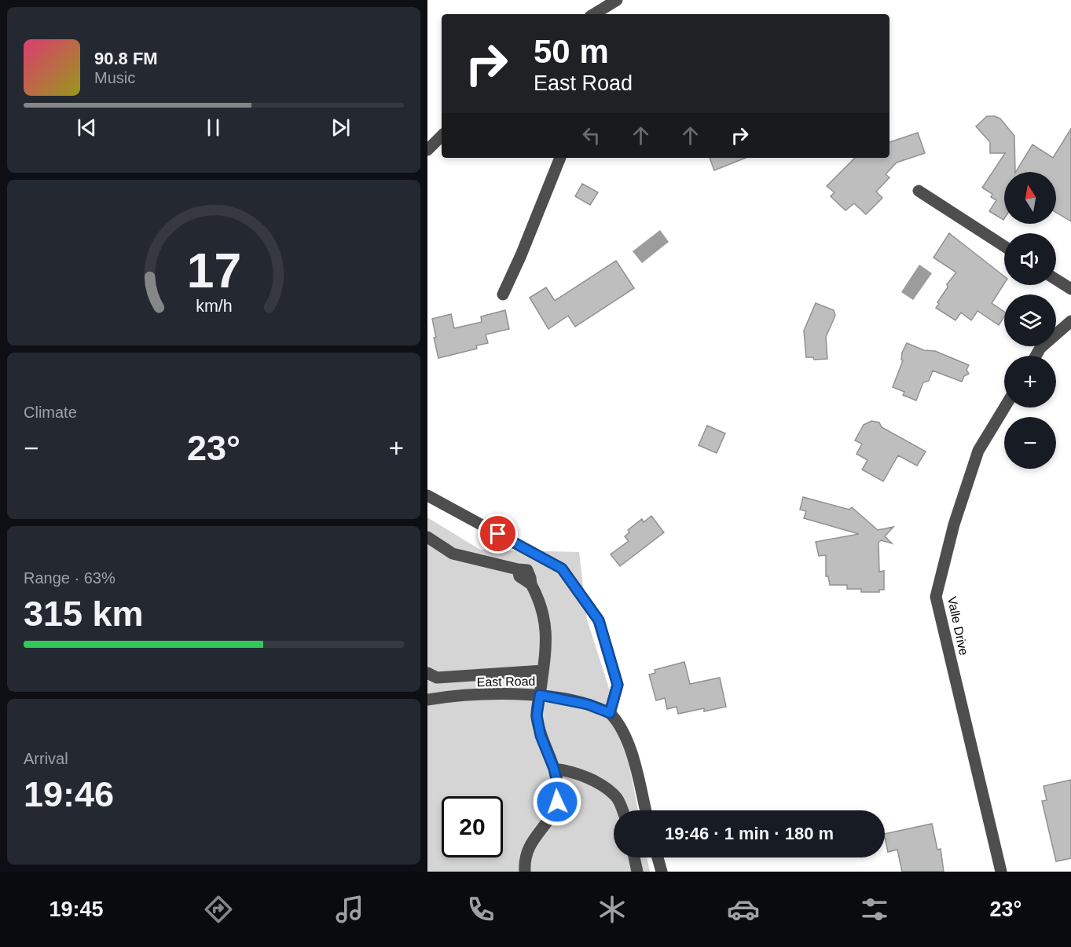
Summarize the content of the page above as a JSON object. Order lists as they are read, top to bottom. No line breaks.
{"streets":{"street":["Valle Drive","East Road"]},"north":"top","page":{"turn":["50 m","East Road"],"song":["90.8 FM","Music"],"map_buttons":["+","−"],"tile":["Climate",["Range · 63%","315 km"],["Arrival","19:46"]],"heat":["−","23°","+"],"limit":"20","trip":"19:46 · 1 min · 180 m","tabs":["19:45","23°"],"gauge":["17","km/h"]}}
